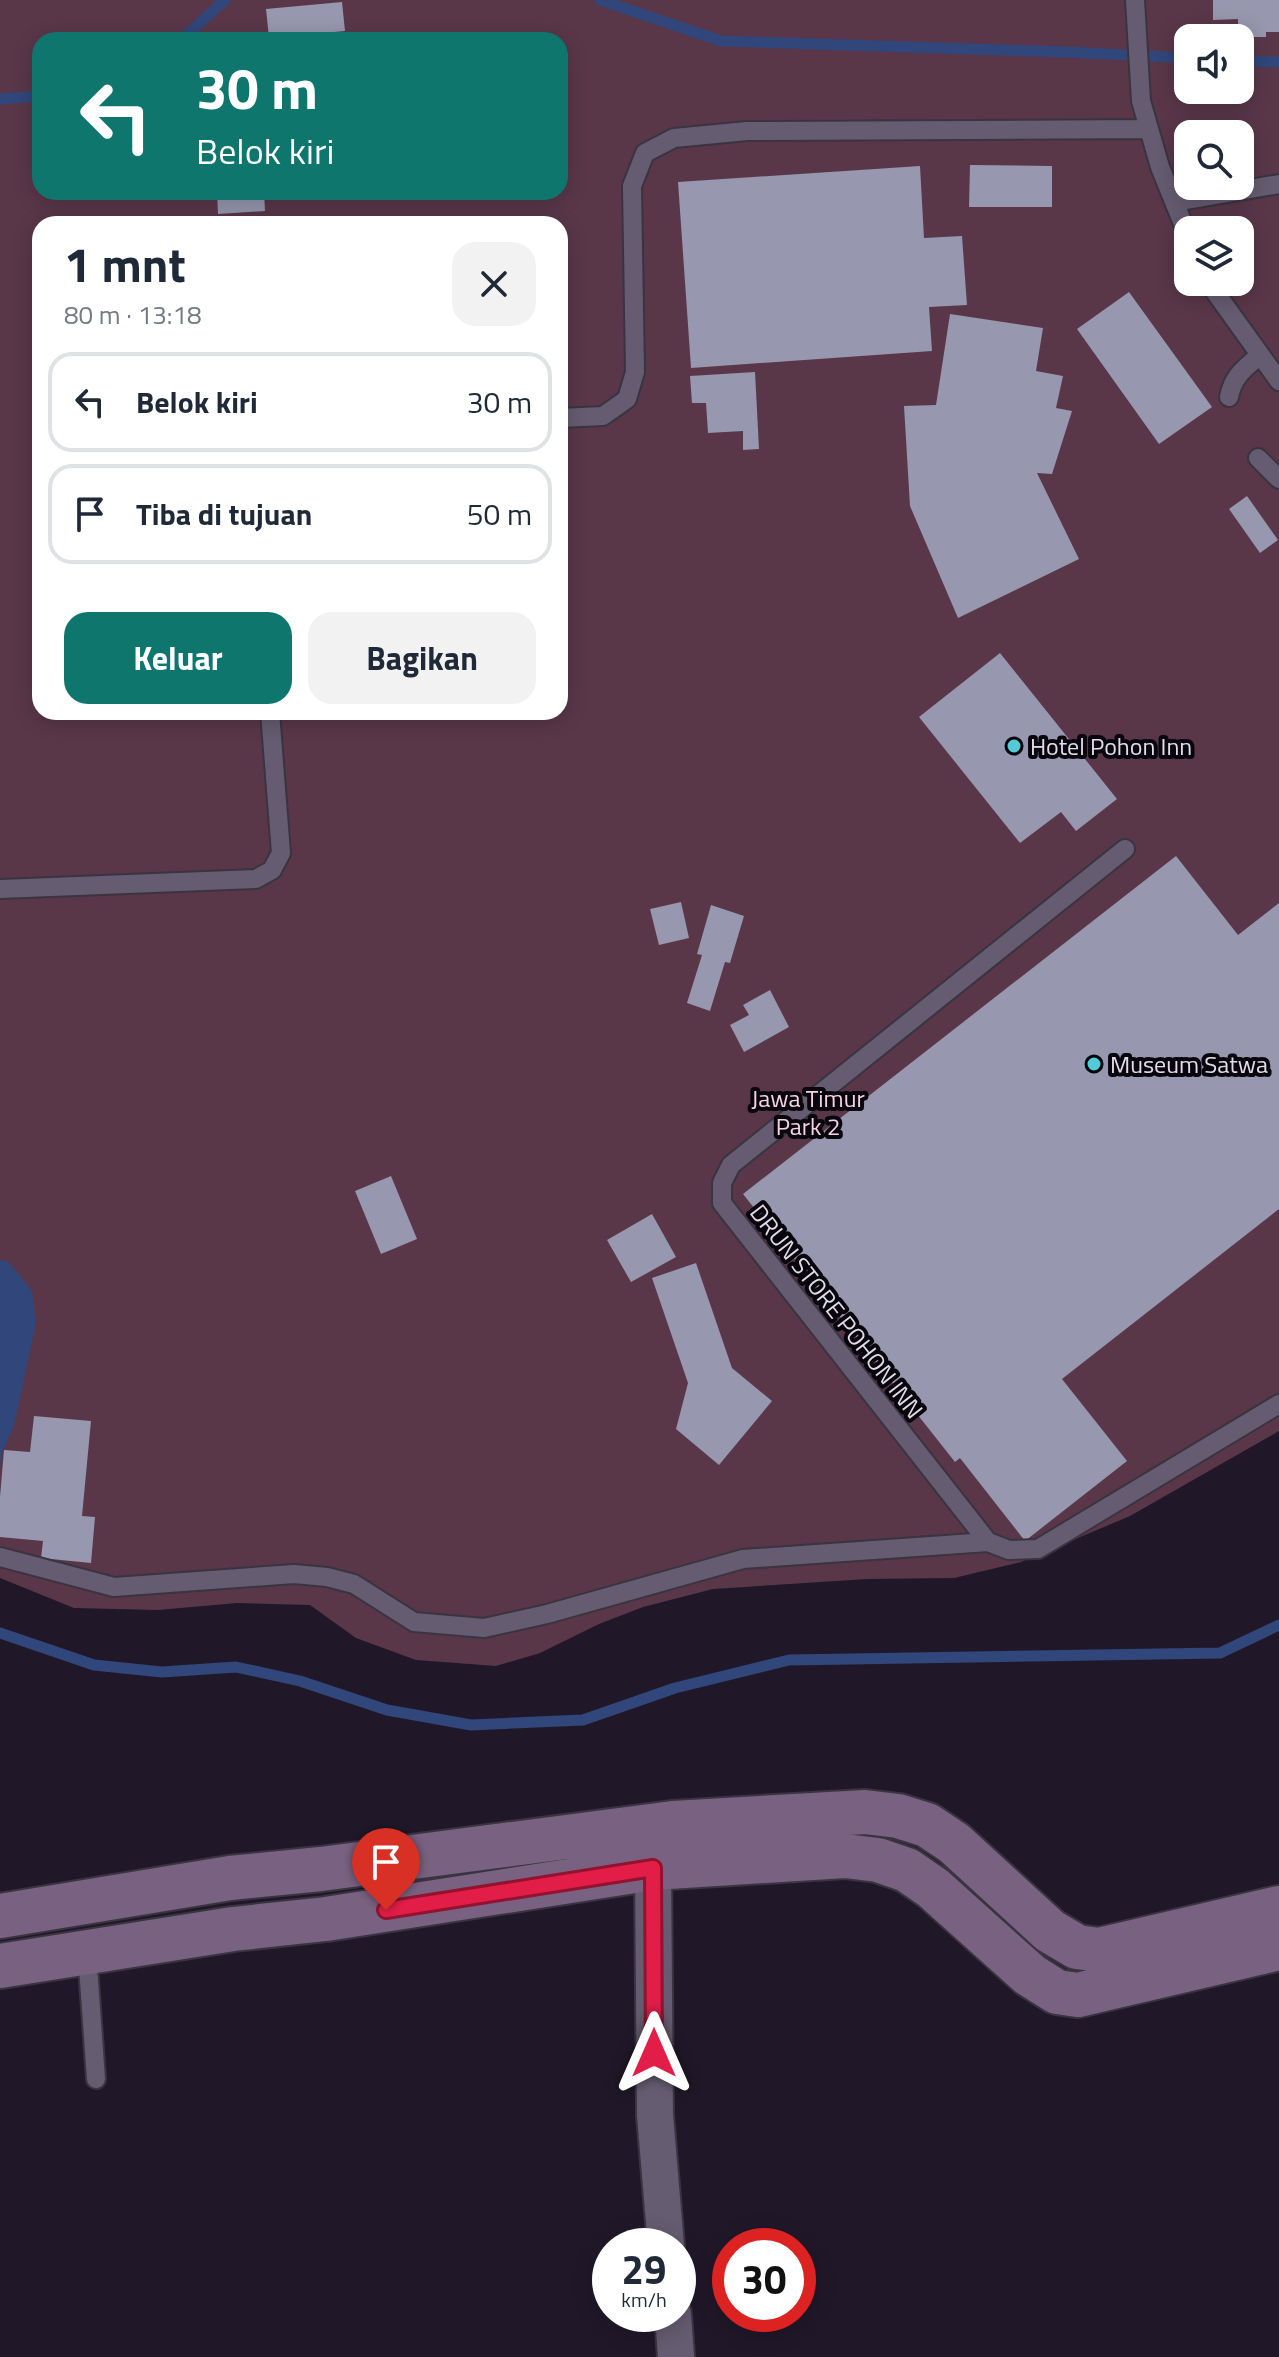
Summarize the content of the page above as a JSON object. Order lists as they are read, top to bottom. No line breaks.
{"streets":{"lane":["DRUN STORE POHON INN"]},"parks":["Jawa Timur Park 2"],"places":["Hotel Pohon Inn","Museum Satwa"],"page":{"turn":["30 m","Belok kiri"],"heading":["1 mnt","80 m · 13:18"],"list":[{"name":"Belok kiri","value":"30 m"},{"name":"Tiba di tujuan","value":"50 m"}],"buttons":["Keluar","Bagikan"],"speed":"29 km/h","limit":"30"}}
